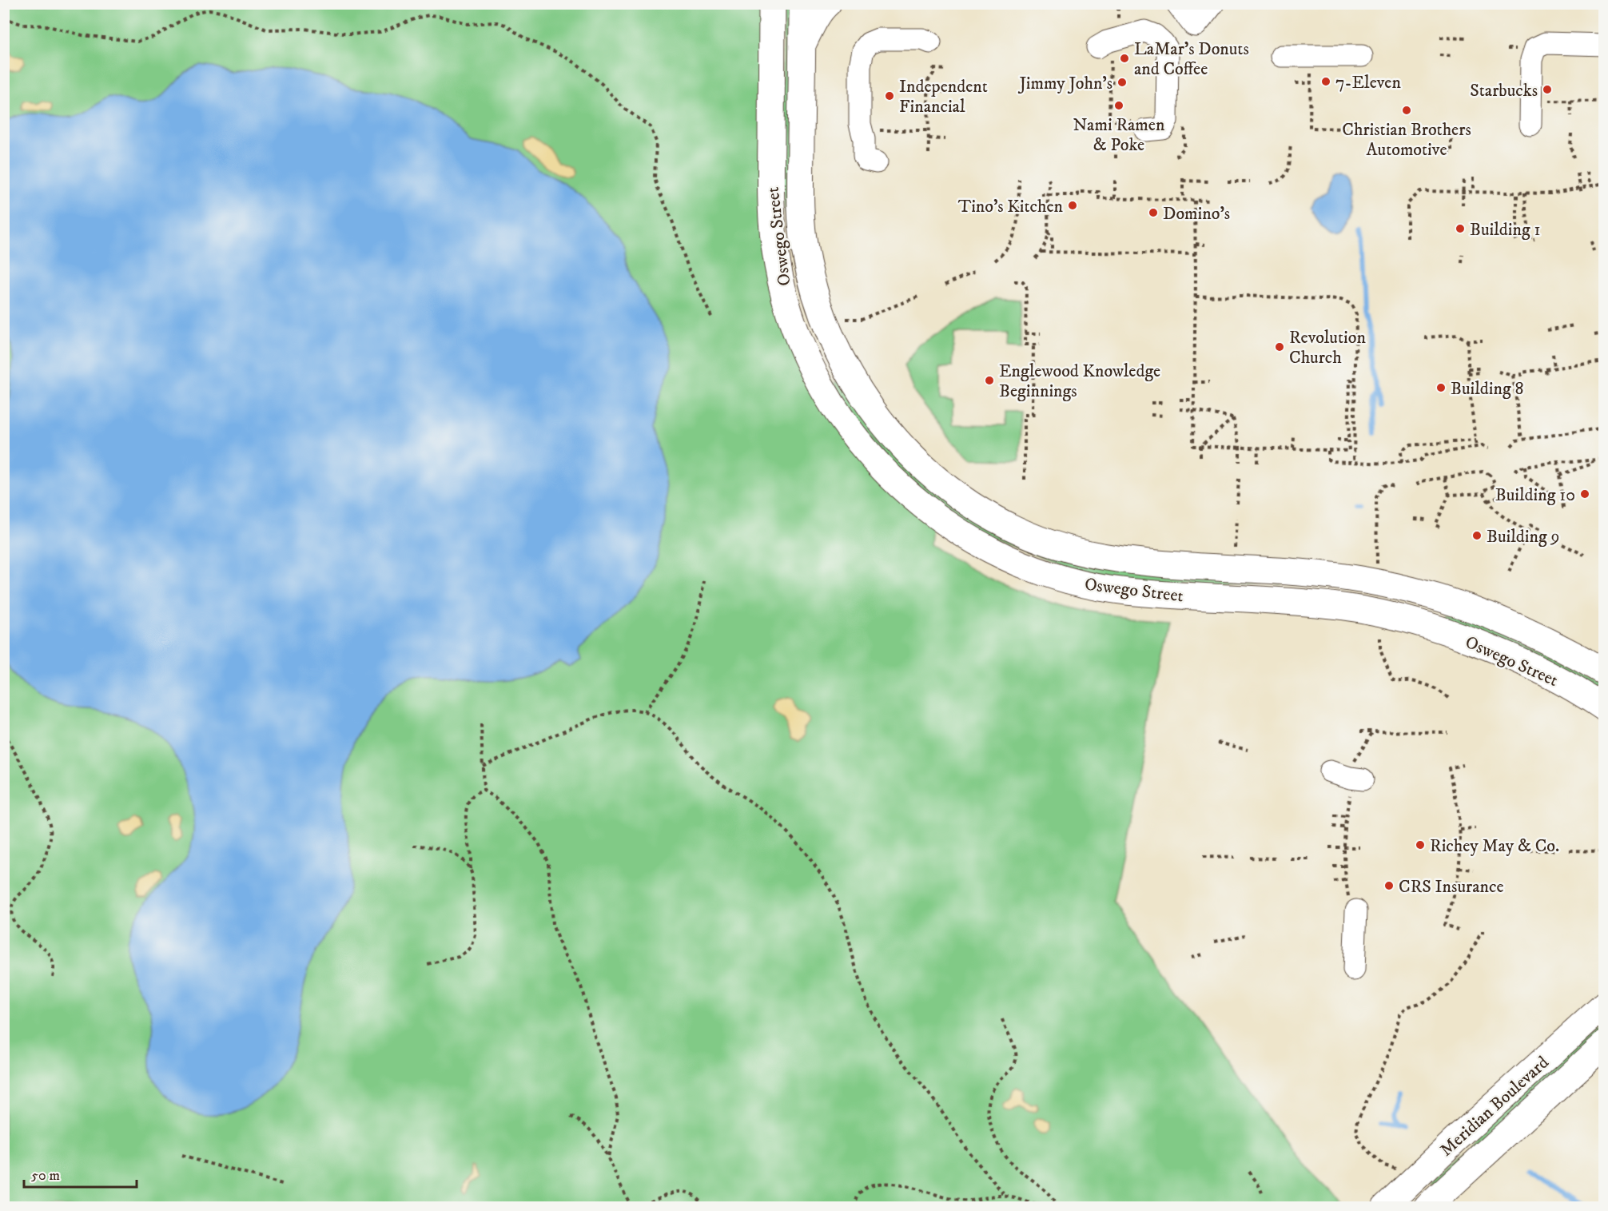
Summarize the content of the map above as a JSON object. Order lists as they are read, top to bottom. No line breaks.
{"streets":{"main road":["Oswego Street","Meridian Boulevard"]},"places":["LaMar's Donuts and Coffee","7-Eleven","Jimmy John's","Starbucks","Independent Financial","Nami Ramen & Poke","Christian Brothers Automotive","Tino's Kitchen","Domino's","Building 1","Revolution Church","Englewood Knowledge Beginnings","Building 8","Building 10","Building 9","Richey May & Co.","CRS Insurance"],"scale_bar":"50 m"}
